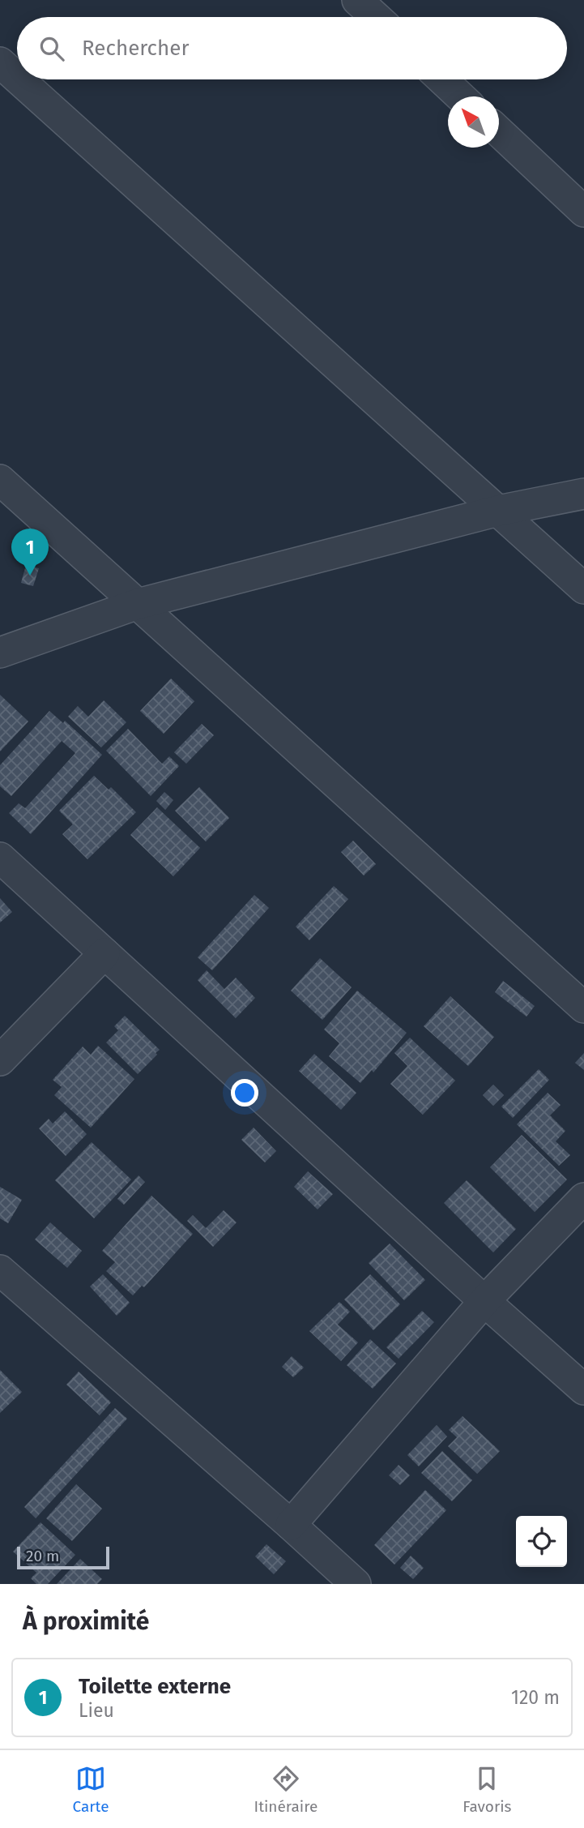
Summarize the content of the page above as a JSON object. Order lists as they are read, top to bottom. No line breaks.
{"scale_bar":"20 m","north":"top left","page":{"search":"Rechercher","pins":"1","scale":"20 m","heading":"À proximité","list":[{"mark":"1","name":"Toilette externe","note":"Lieu","value":"120 m"}],"nav":["Carte","Itinéraire","Favoris"]}}
